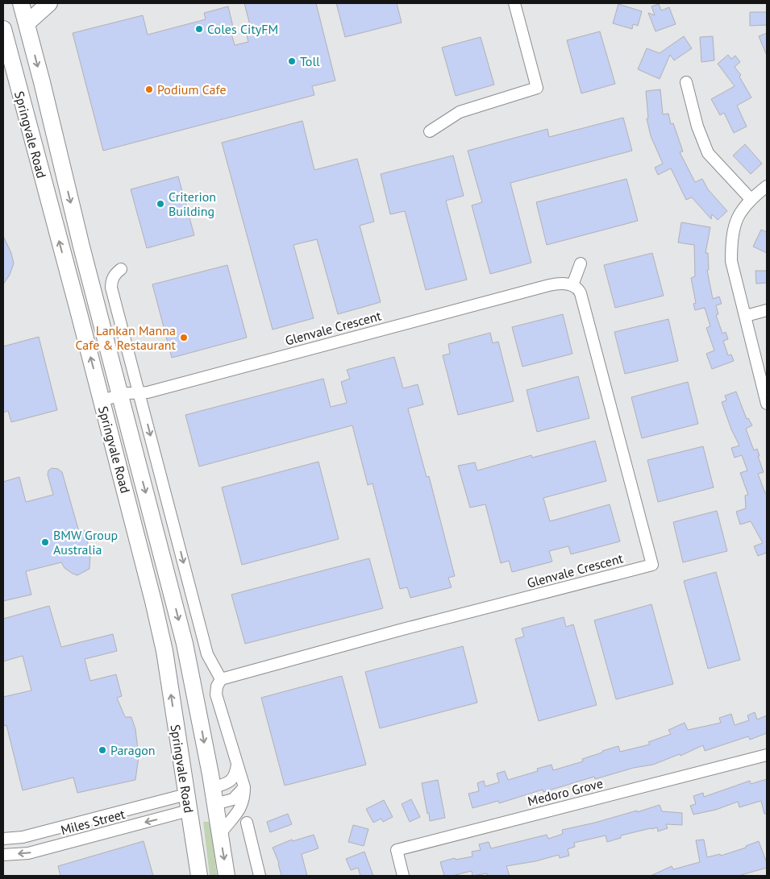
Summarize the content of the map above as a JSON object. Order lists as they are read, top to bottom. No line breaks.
{"streets":{"highway":["Springvale Road"],"street":["Glenvale Crescent","Medoro Grove","Miles Street"]},"crossings":[["Springvale Road","Glenvale Crescent"],["Springvale Road","Miles Street"]],"places":["Coles CityFM","Toll","Podium Cafe","Criterion Building","Lankan Manna Cafe & Restaurant","BMW Group Australia","Paragon"]}
